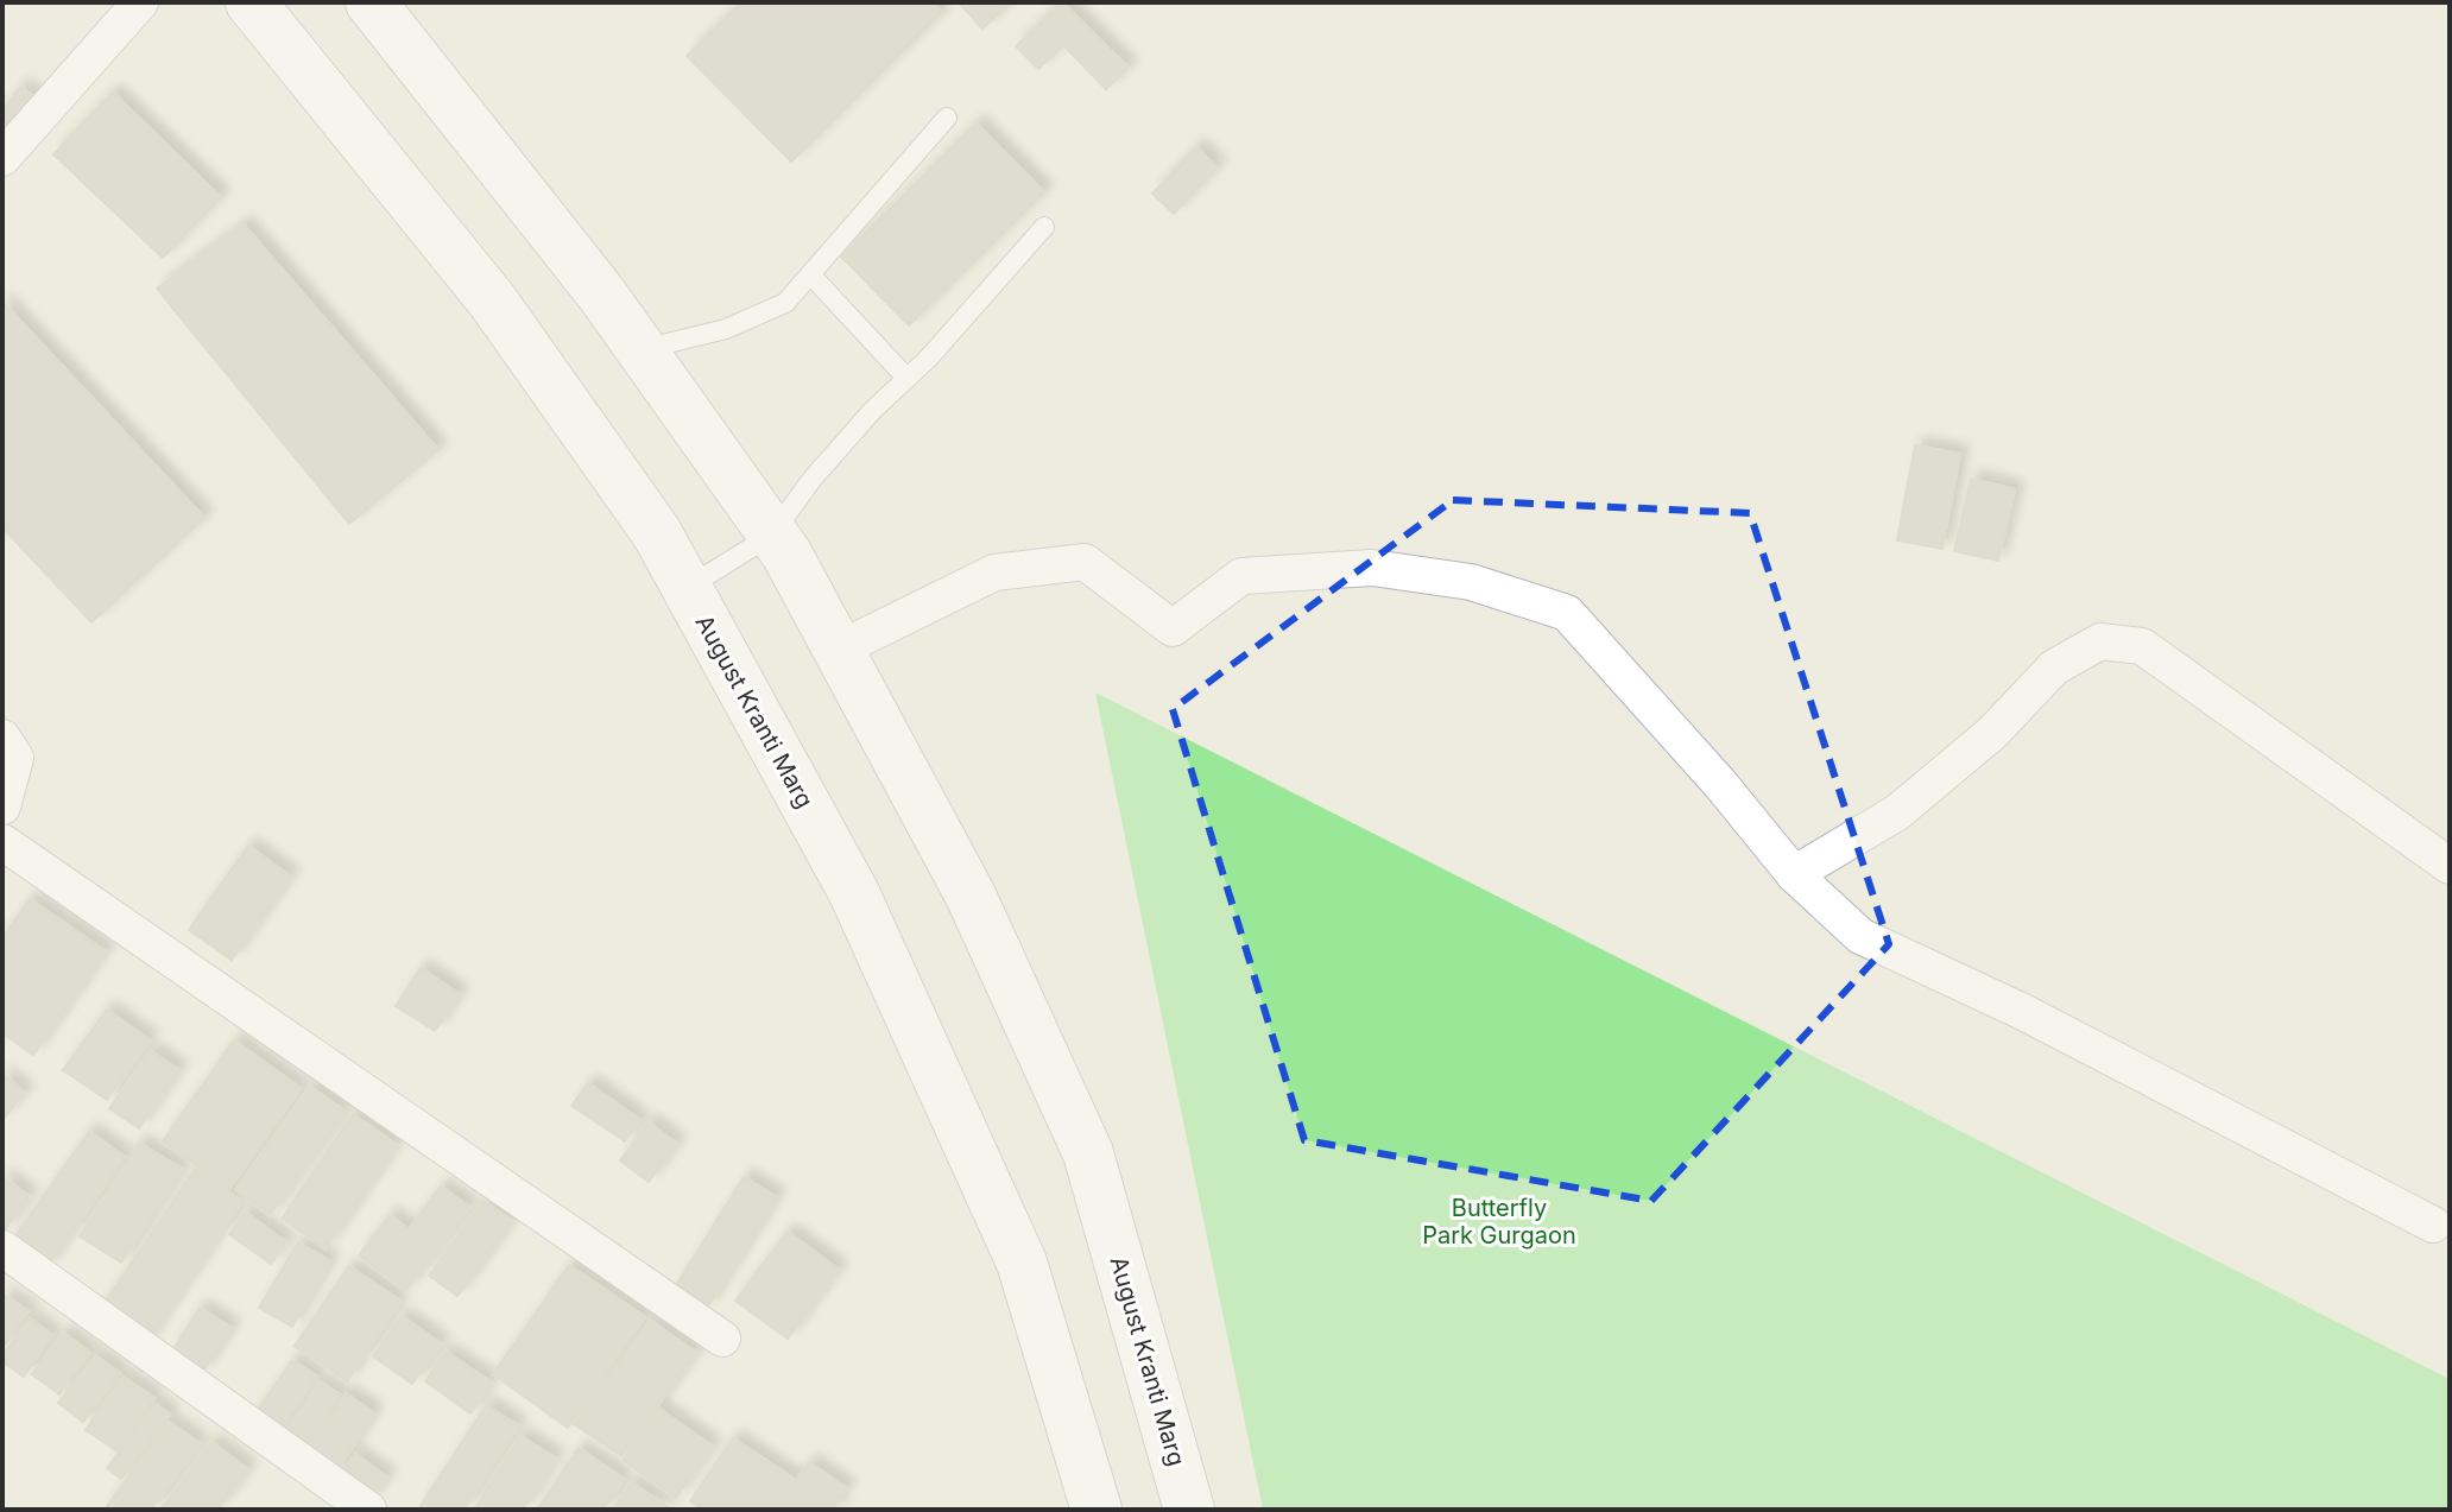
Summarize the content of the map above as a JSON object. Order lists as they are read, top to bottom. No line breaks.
{"streets":{"main road":["August Kranti Marg"]},"parks":["Butterfly Park Gurgaon"]}
